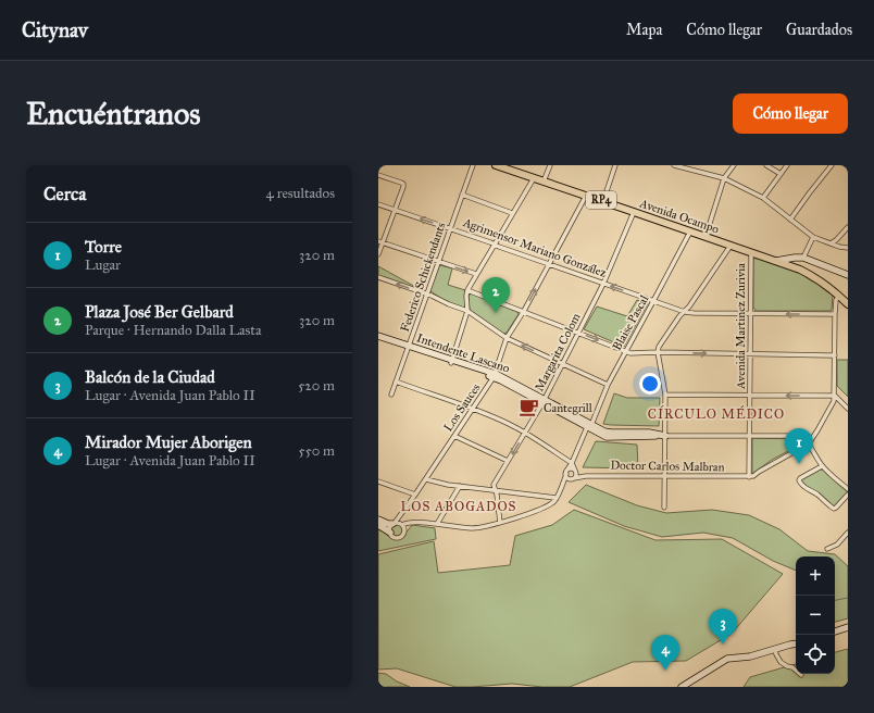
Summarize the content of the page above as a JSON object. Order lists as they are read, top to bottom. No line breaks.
{"streets":{"main road":["RP4","Avenida Ocampo","Intendente Lascano"],"street":["Agrimensor Mariano González","Federico Schickendants","Blaise Pascal","Avenida Martinez Zurivia","Margarita Colom","Los Sauces","Doctor Carlos Malbran"]},"crossings":[["Avenida Ocampo","Blaise Pascal"],["Avenida Ocampo","Avenida Martinez Zurivia"],["Avenida Ocampo","Margarita Colom"],["Avenida Ocampo","Los Sauces"],["Agrimensor Mariano González","Federico Schickendants"],["Agrimensor Mariano González","Blaise Pascal"],["Agrimensor Mariano González","Avenida Martinez Zurivia"],["Agrimensor Mariano González","Margarita Colom"],["Agrimensor Mariano González","Los Sauces"],["Federico Schickendants","Intendente Lascano"],["Blaise Pascal","Intendente Lascano"],["Avenida Martinez Zurivia","Doctor Carlos Malbran"],["Margarita Colom","Intendente Lascano"],["Intendente Lascano","Los Sauces"]],"one_way":["Agrimensor Mariano González"],"districts":["CÍRCULO MÉDICO","LOS ABOGADOS"],"places":{"cafe":["Cantegrill"]},"page":{"header":"Citynav","nav":["Mapa","Cómo llegar","Guardados"],"buttons":"Cómo llegar","title":"Encuéntranos","heading":["Cerca","4 resultados"],"list":[{"mark":"1","name":"Torre","note":"Lugar","value":"320 m"},{"mark":"2","name":"Plaza José Ber Gelbard","note":"Parque · Hernando Dalla Lasta","value":"320 m"},{"mark":"3","name":"Balcón de la Ciudad","note":"Lugar · Avenida Juan Pablo II","value":"520 m"},{"mark":"4","name":"Mirador Mujer Aborigen","note":"Lugar · Avenida Juan Pablo II","value":"550 m"}],"pins":["2","1","3","4"],"map_buttons":["+","−"]}}
